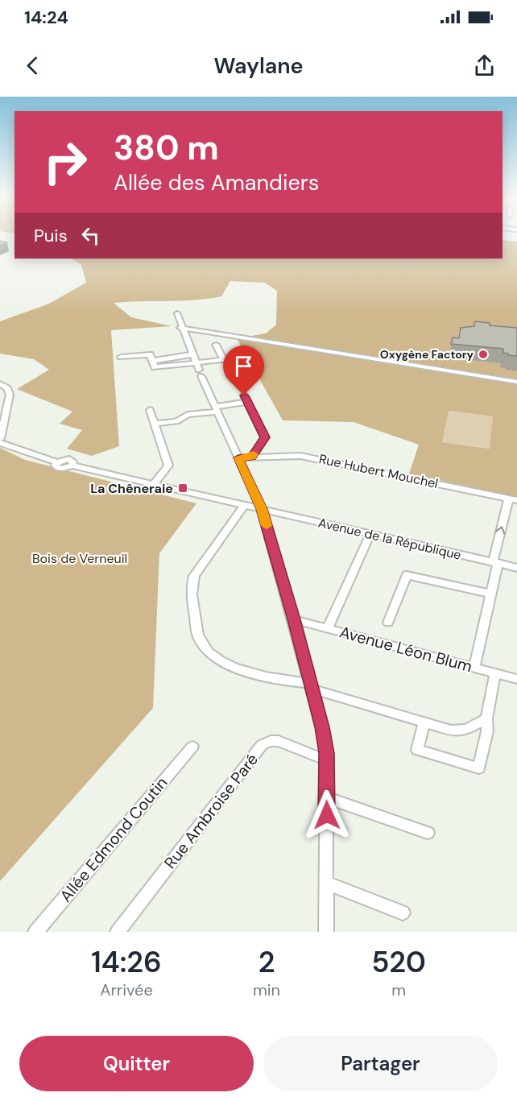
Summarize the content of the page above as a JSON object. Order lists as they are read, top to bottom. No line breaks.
{"streets":{"street":["Rue Hubert Mouchel","Avenue de la République","Avenue Léon Blum","Rue Ambroise Paré","Allée Edmond Coutin"]},"parks":["Bois de Verneuil"],"places":{"other":["Oxygène Factory"],"transit":["La Chêneraie"]},"page":{"status":"14:24","header":"Waylane","turn":["380 m","Allée des Amandiers"],"then":"Puis","eta":["14:26","Arrivée","2","min","520","m"],"buttons":["Quitter","Partager"]}}
